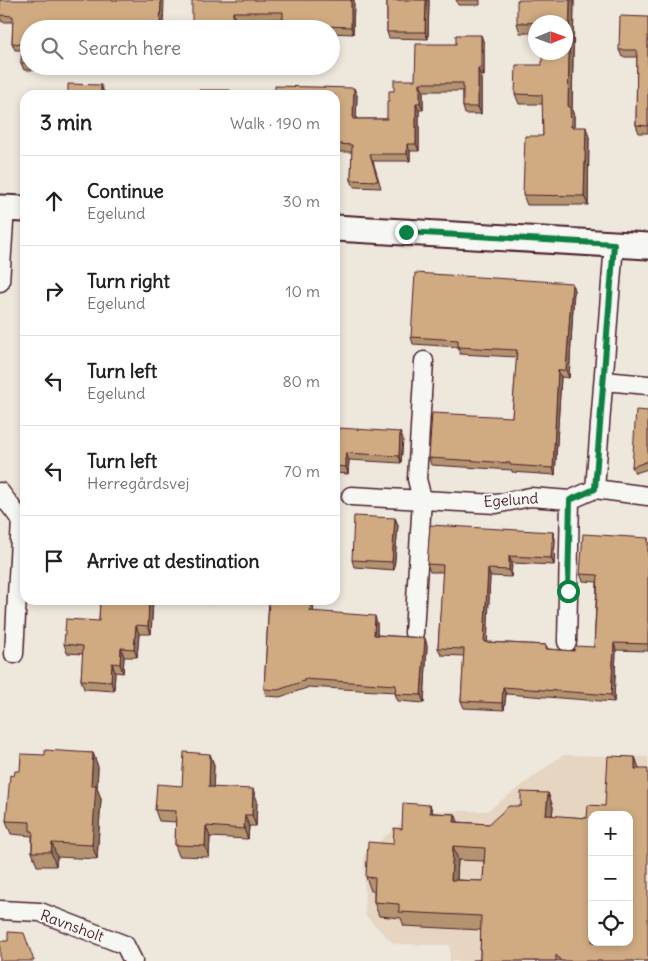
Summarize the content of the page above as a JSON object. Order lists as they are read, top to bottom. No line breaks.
{"streets":{"street":["Egelund","Ravnsholt"]},"north":"right","page":{"search":"Search here","heading":["3 min","Walk · 190 m"],"list":[["Continue","Egelund","30 m"],["Turn right","Egelund","10 m"],["Turn left","Egelund","80 m"],["Turn left","Herregårdsvej","70 m"],"Arrive at destination"],"map_buttons":["+","−"]}}
